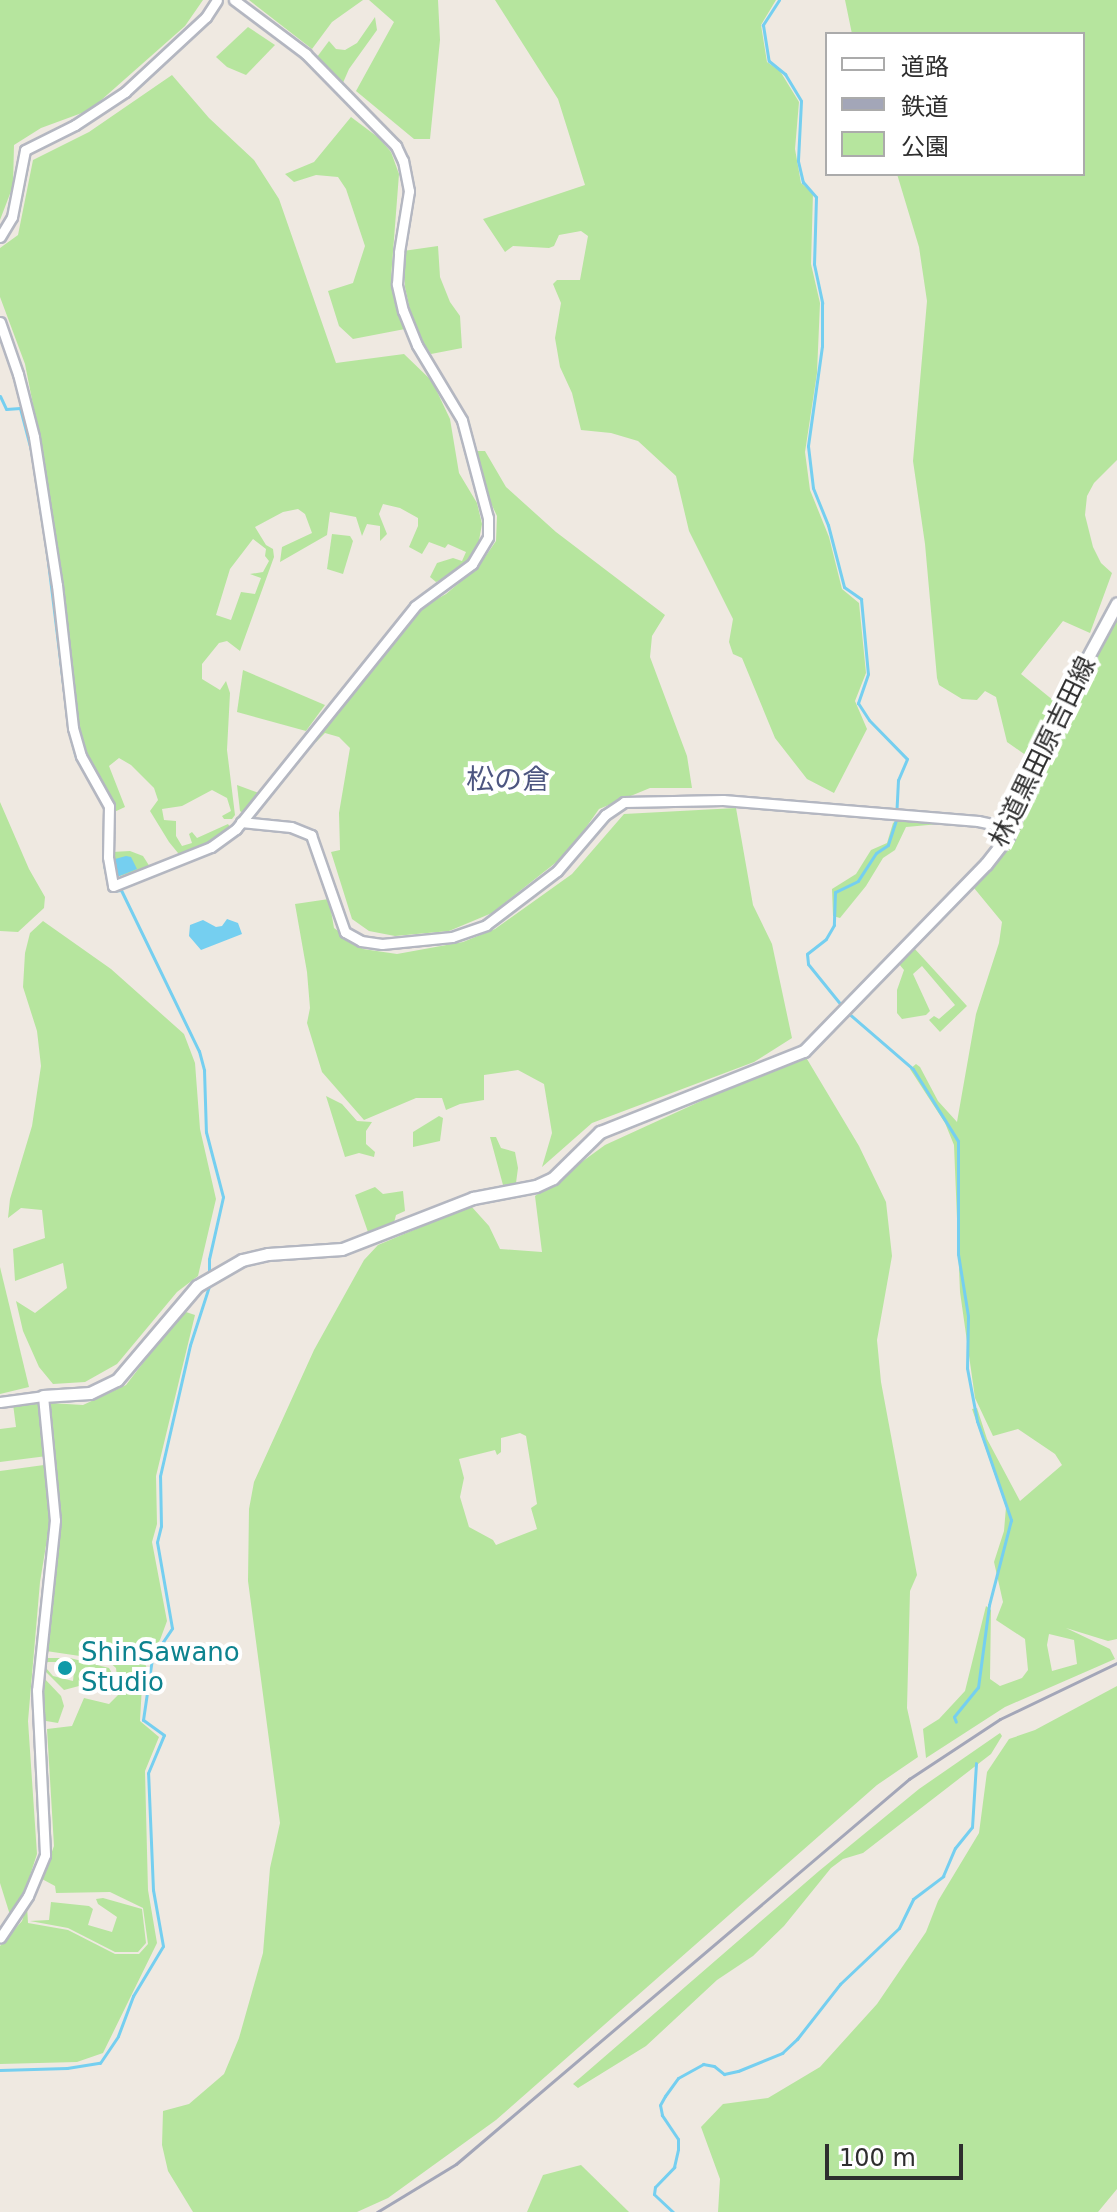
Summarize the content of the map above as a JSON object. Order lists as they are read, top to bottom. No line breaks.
{"streets":{"street":["林道黒田原吉田線"]},"districts":["松の倉"],"places":["ShinSawano Studio"],"legend":["道路","鉄道","公園"],"scale_bar":"100 m"}
